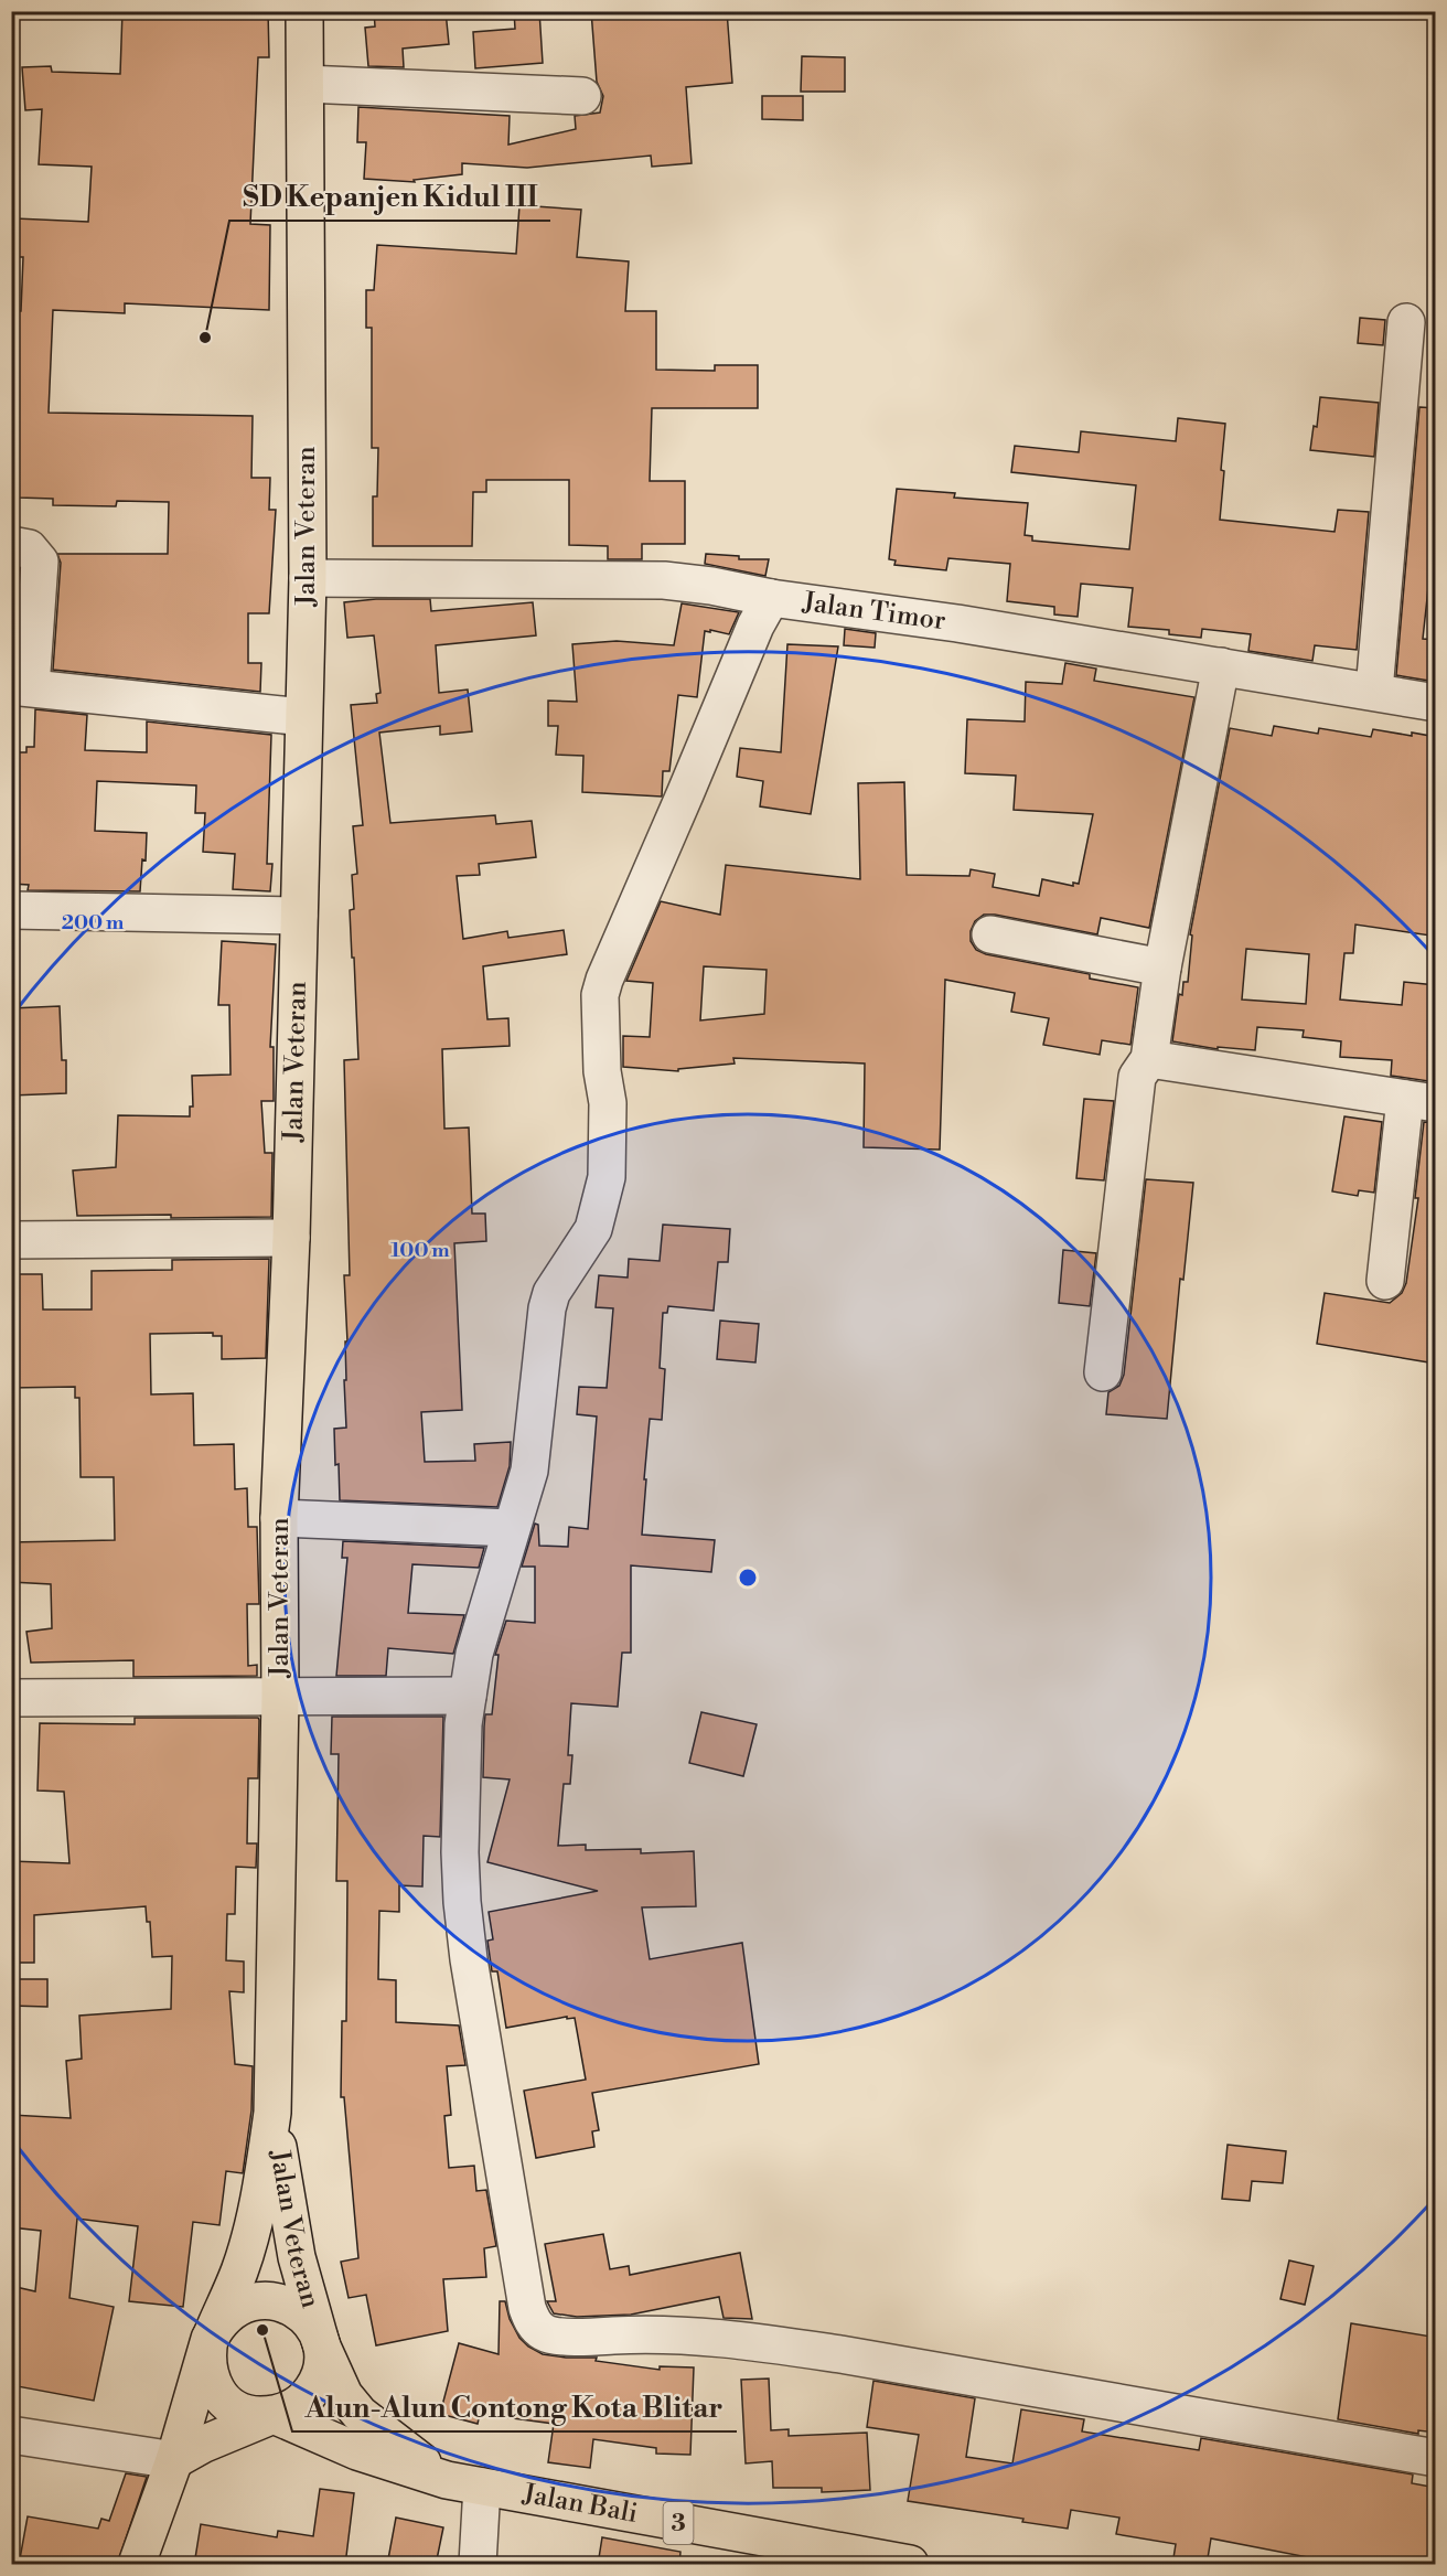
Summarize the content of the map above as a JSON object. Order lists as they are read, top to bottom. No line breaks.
{"streets":{"main road":["Jalan Veteran","Jalan Bali","3"],"street":["Jalan Timor"]},"crossings":[["Jalan Veteran","Jalan Timor"],["Jalan Veteran","3"],["Jalan Bali","3"]],"places":["SD Kepanjen Kidul III","Alun-Alun Contong Kota Blitar"],"rings":["200 m","100 m"]}
